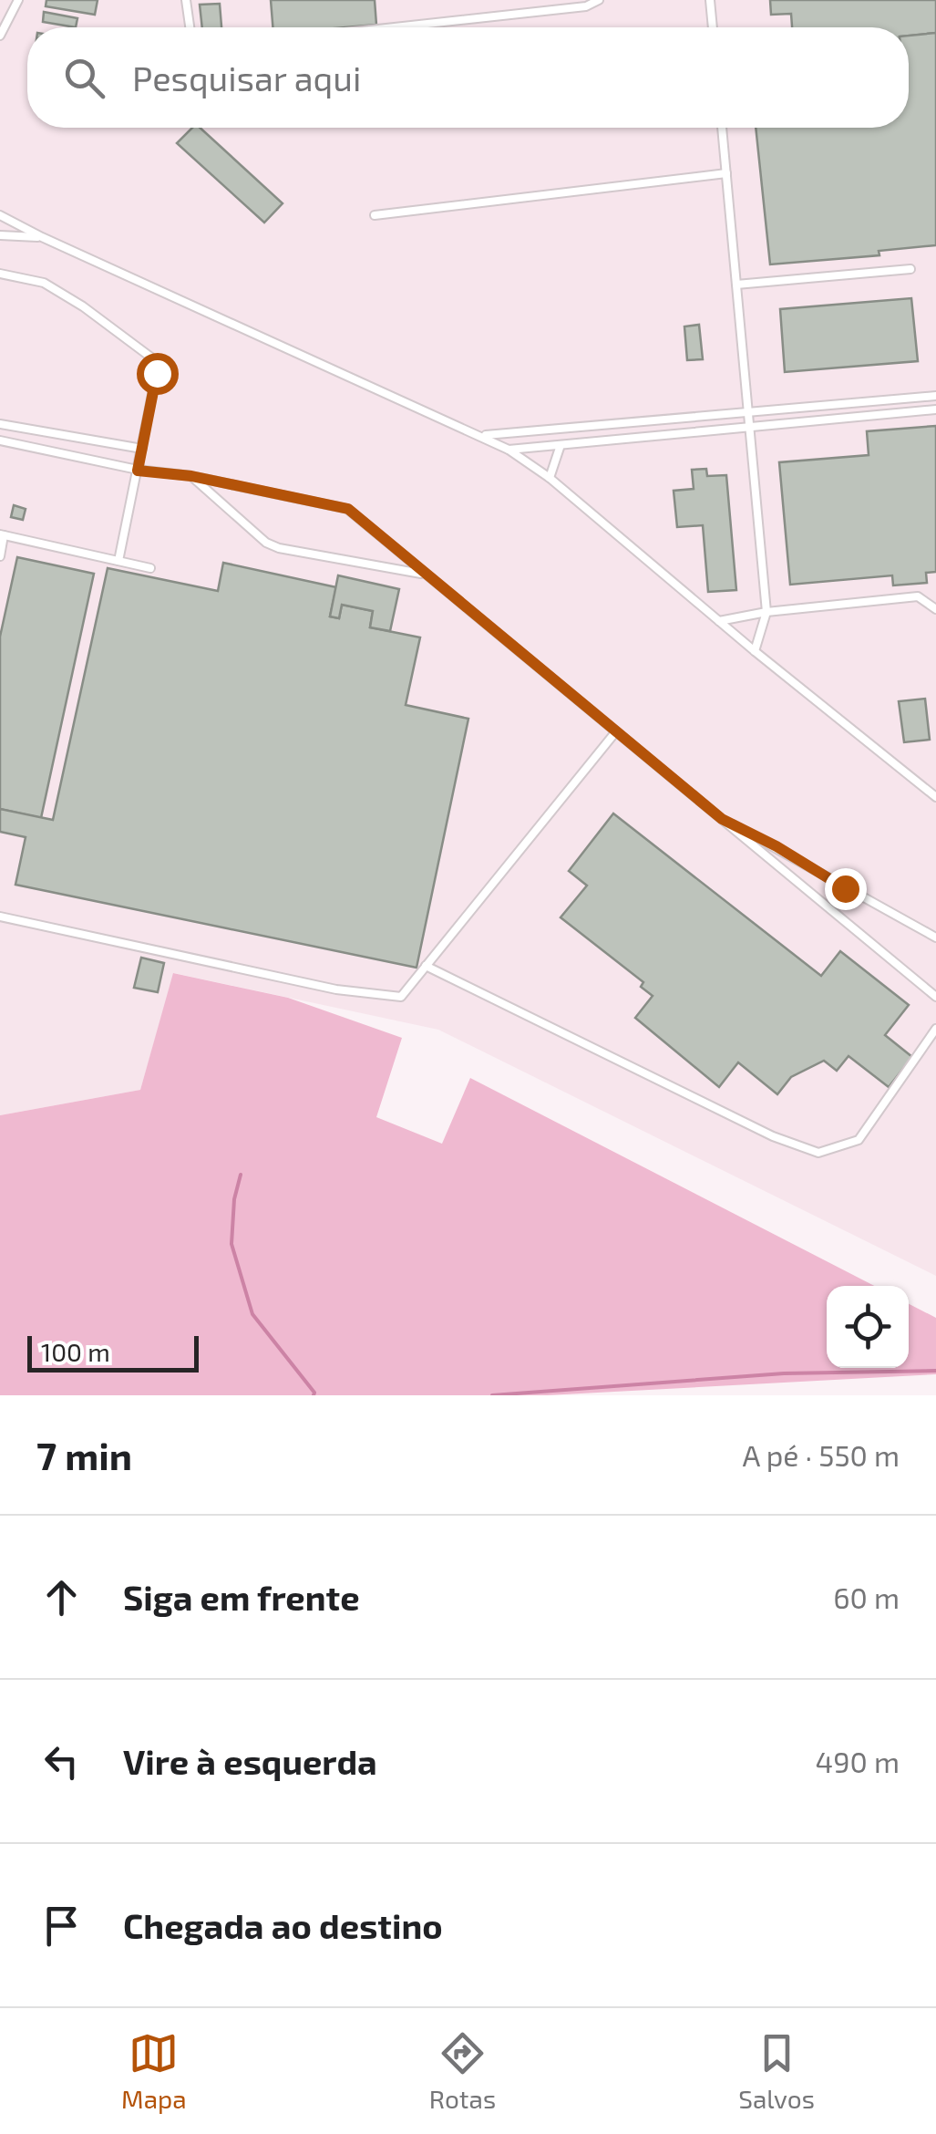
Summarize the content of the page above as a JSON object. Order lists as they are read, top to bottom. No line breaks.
{"scale_bar":"100 m","page":{"search":"Pesquisar aqui","scale":"100 m","heading":["7 min","A pé · 550 m"],"list":[["Siga em frente","60 m"],["Vire à esquerda","490 m"],"Chegada ao destino"],"nav":["Mapa","Rotas","Salvos"]}}
